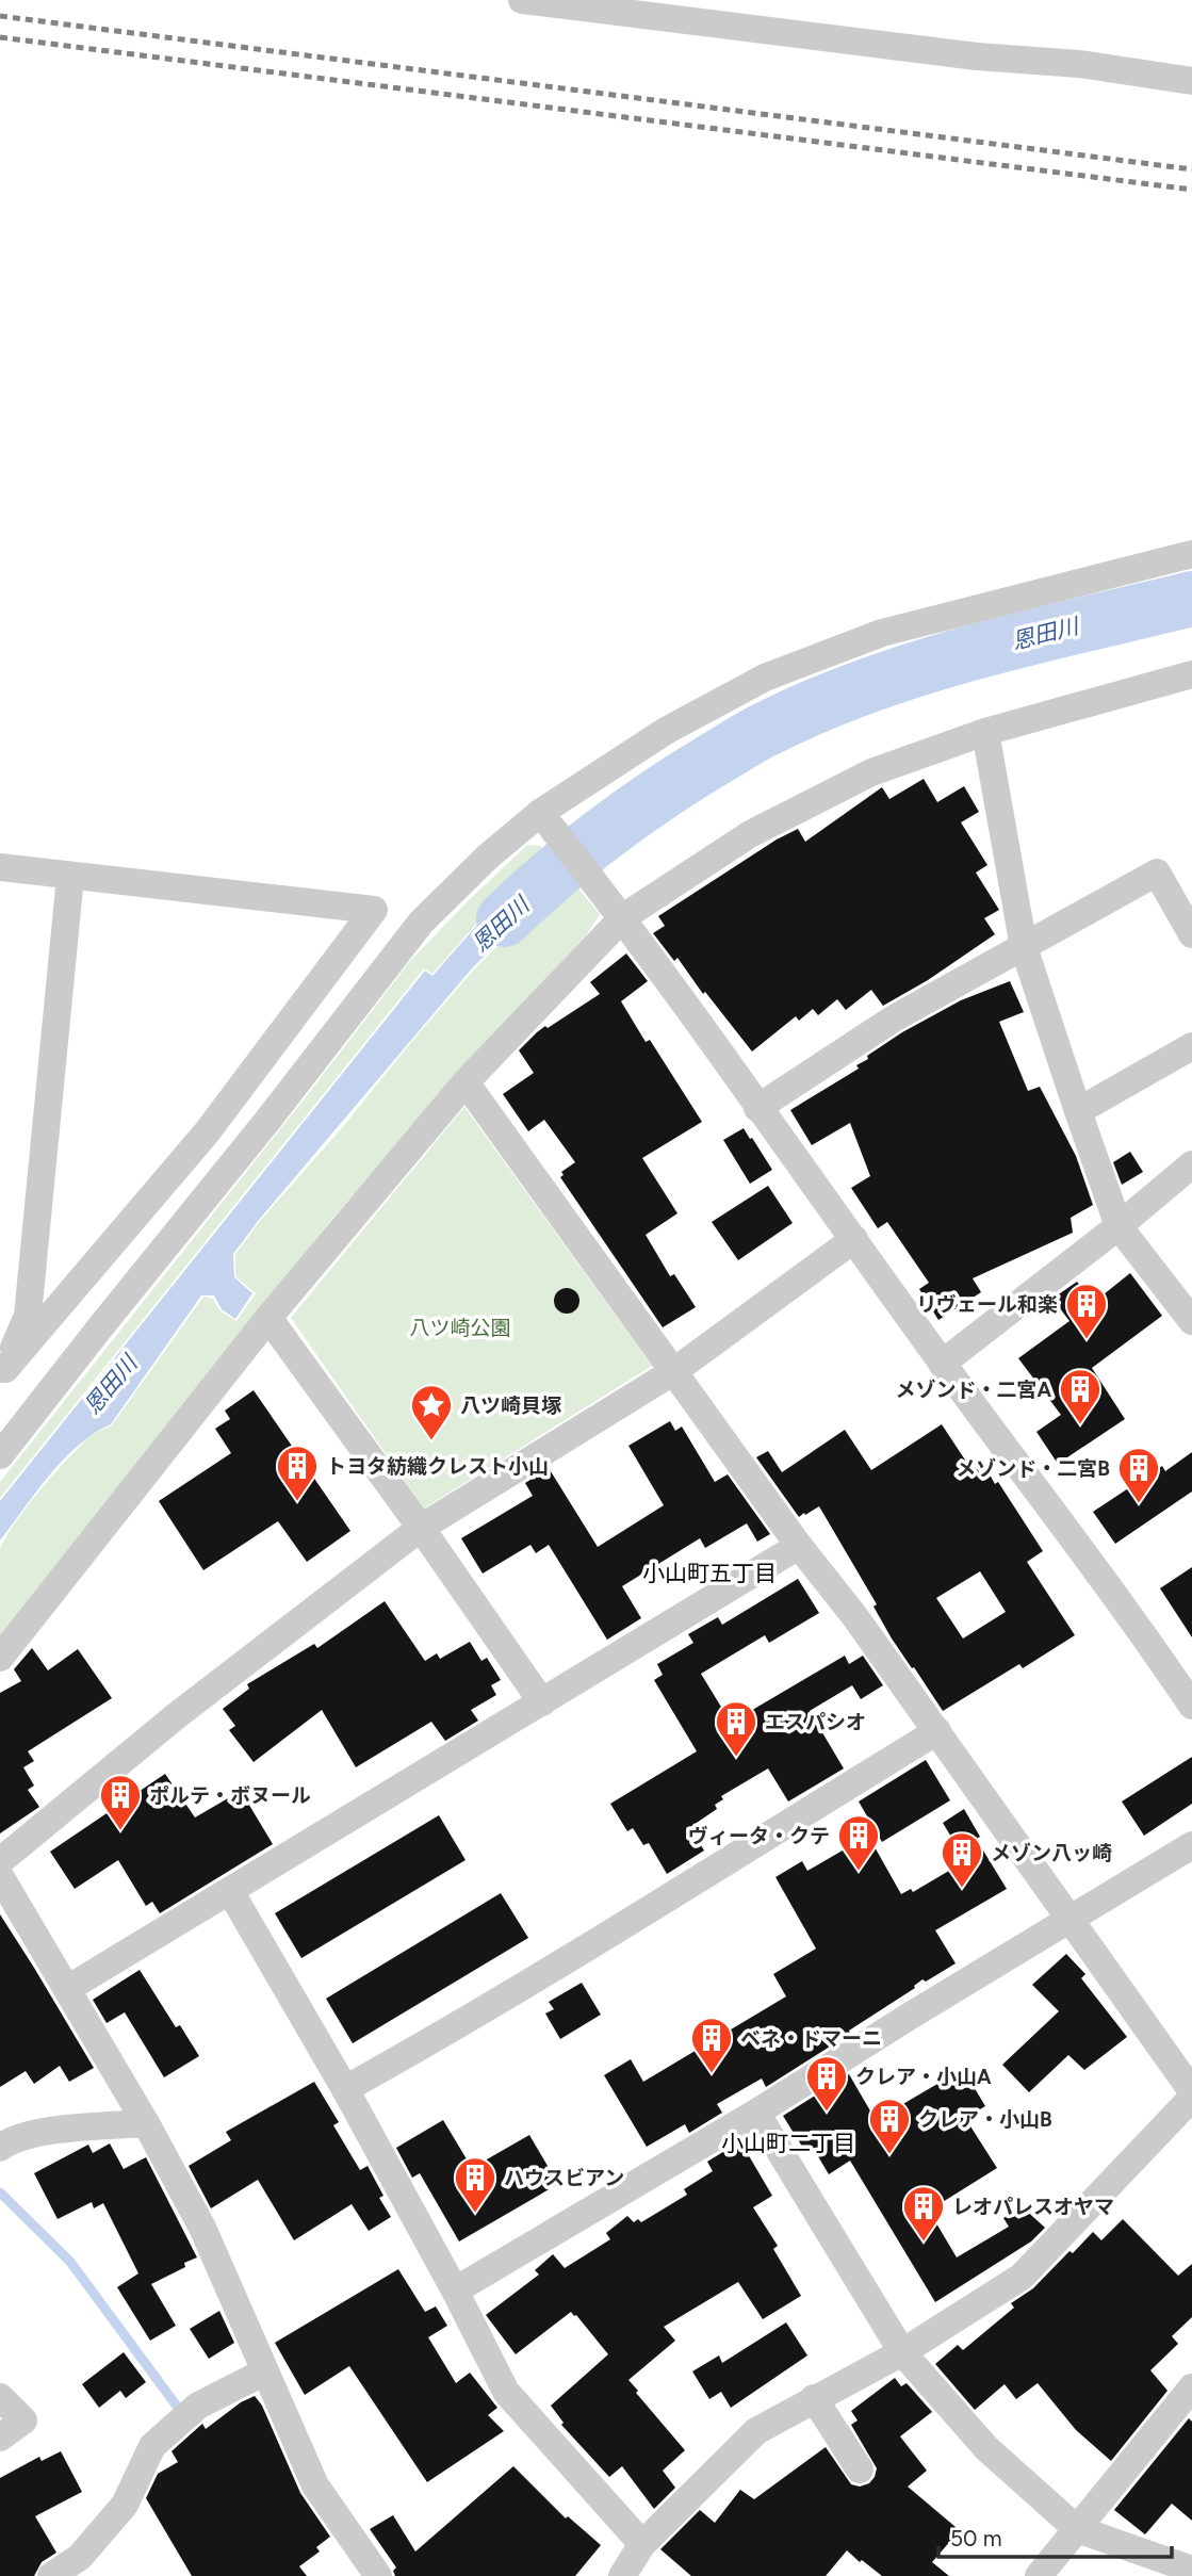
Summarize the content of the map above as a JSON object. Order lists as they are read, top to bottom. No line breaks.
{"districts":["小山町五丁目","小山町二丁目"],"water":["恩田川"],"parks":["八ツ崎公園"],"places":{"building":["リヴェール和楽","メゾンド・二宮A","トヨタ紡織クレスト小山","メゾンド・二宮B","エスパシオ","ポルテ・ボヌール","ヴィータ・クテ","メゾン八ッ崎","ベネ・ドマーニ","クレア・小山A","クレア・小山B","ハウスビアン","レオパレスオヤマ"],"place":["八ツ崎貝塚"]},"scale_bar":"50 m"}
